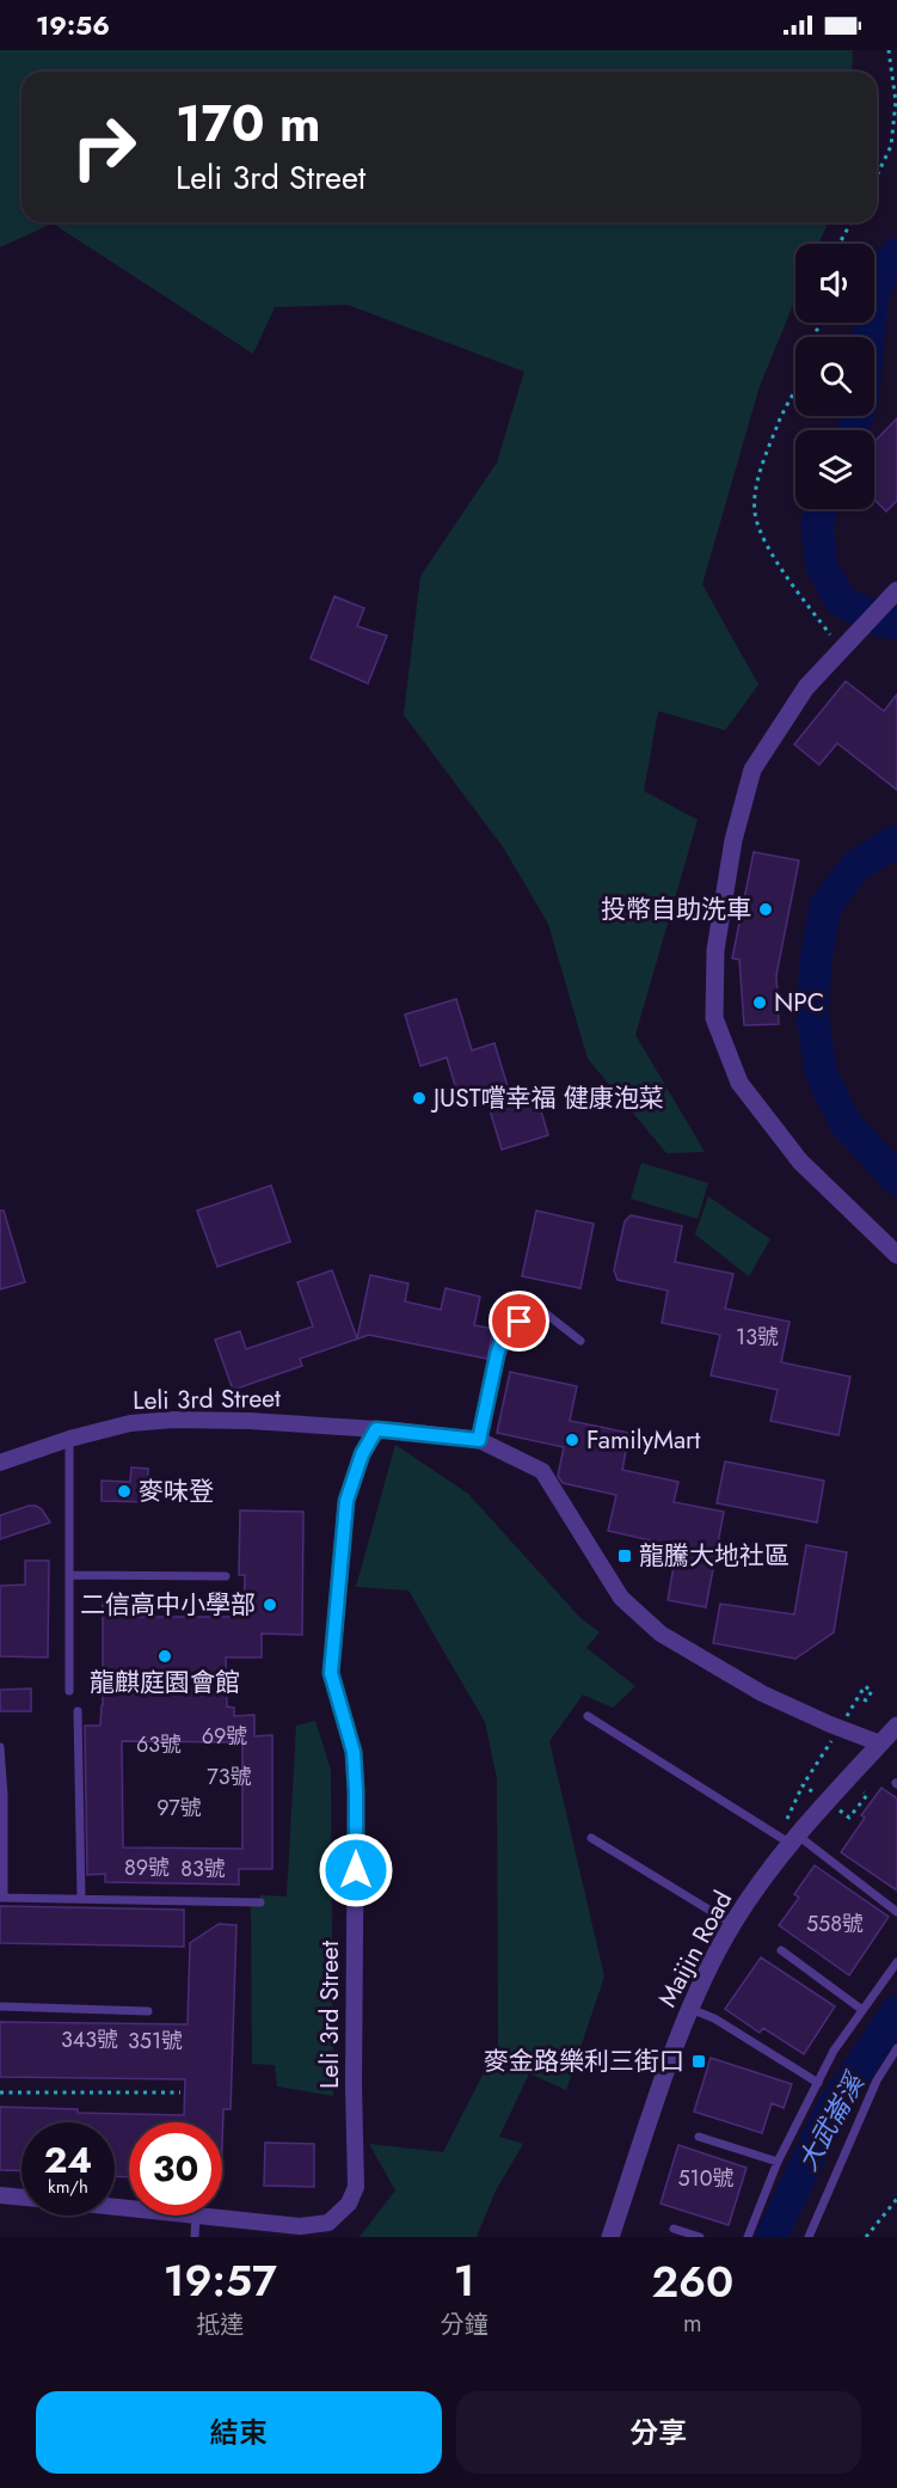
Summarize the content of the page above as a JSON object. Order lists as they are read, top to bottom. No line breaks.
{"streets":{"street":["Leli 3rd Street","Maijin Road"]},"crossings":[["Leli 3rd Street","Maijin Road"]],"water":["大武崙溪"],"places":{"other":["投幣自助洗車","NPC","JUST嚐幸福 健康泡菜","FamilyMart","麥味登","二信高中小學部","龍麒庭園會館"],"transit":["龍騰大地社區","麥金路樂利三街口"]},"house_numbers":["13號","69號","63號","73號","97號","89號","83號","558號","343號","351號","510號"],"page":{"status":"19:56","turn":["170 m","Leli 3rd Street"],"speed":"24 km/h","limit":"30","eta":["19:57","抵達","1","分鐘","260","m"],"buttons":["結束","分享"]}}
